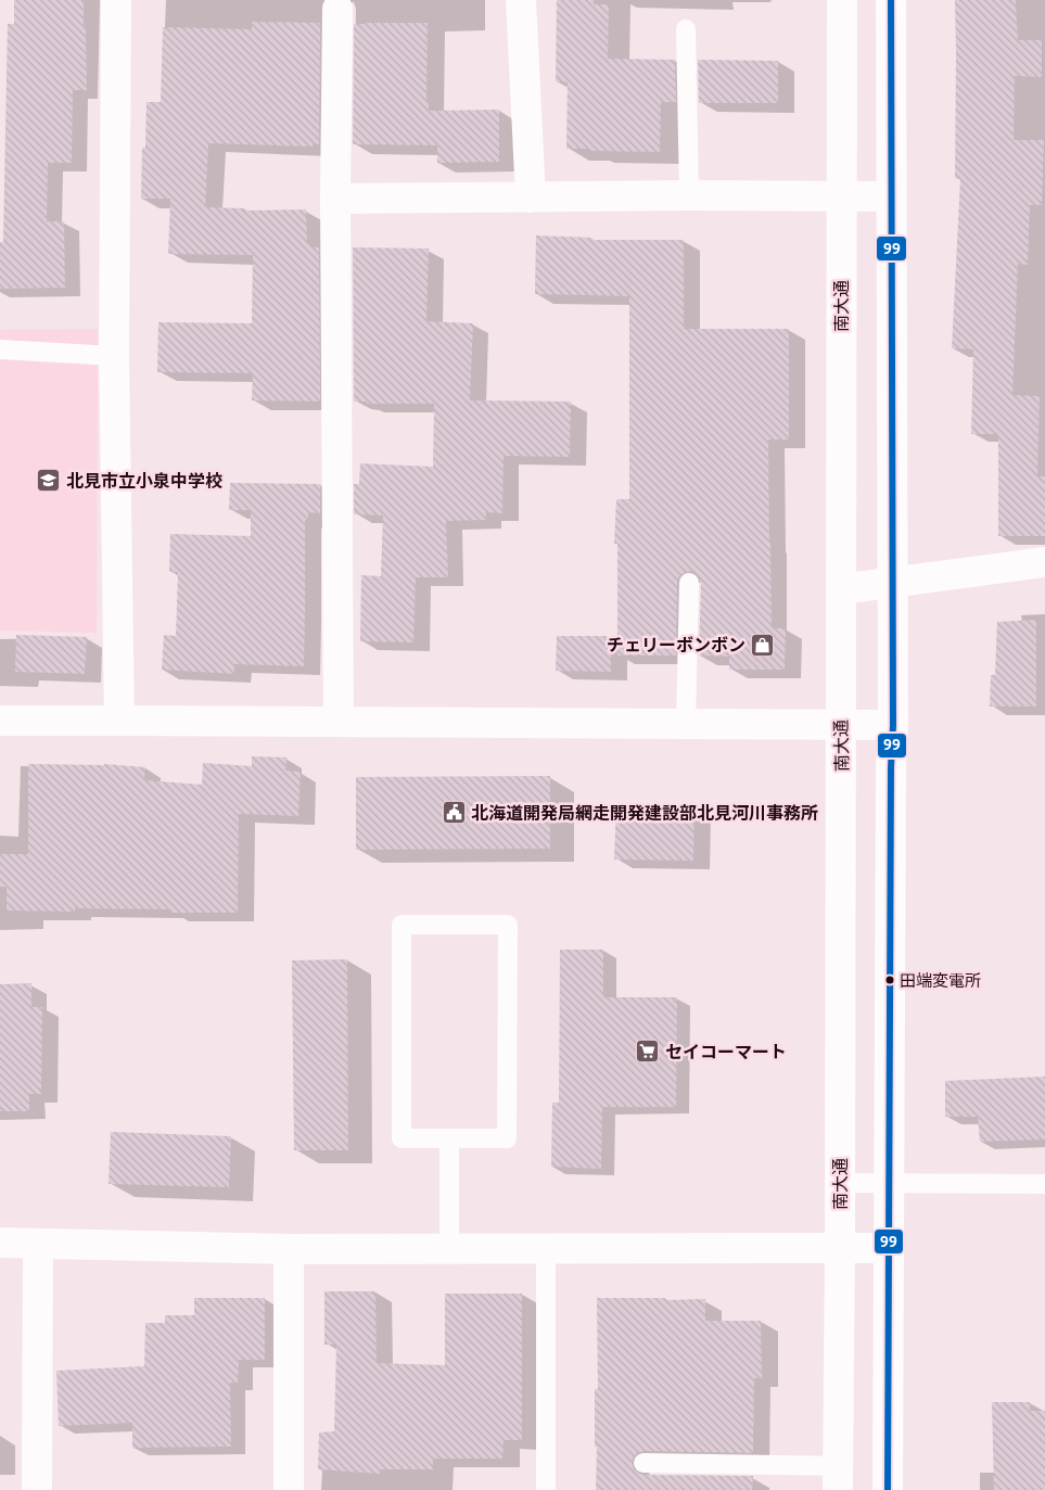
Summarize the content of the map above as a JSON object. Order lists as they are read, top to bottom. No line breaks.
{"streets":{"street":["南大通"]},"places":{"school or university":["北見市立小泉中学校"],"shop":["チェリーボンボン"],"public building":["北海道開発局網走開発建設部北見河川事務所"],"other":["田端変電所"],"supermarket":["セイコーマート"]},"lines":["transit line 99"]}
